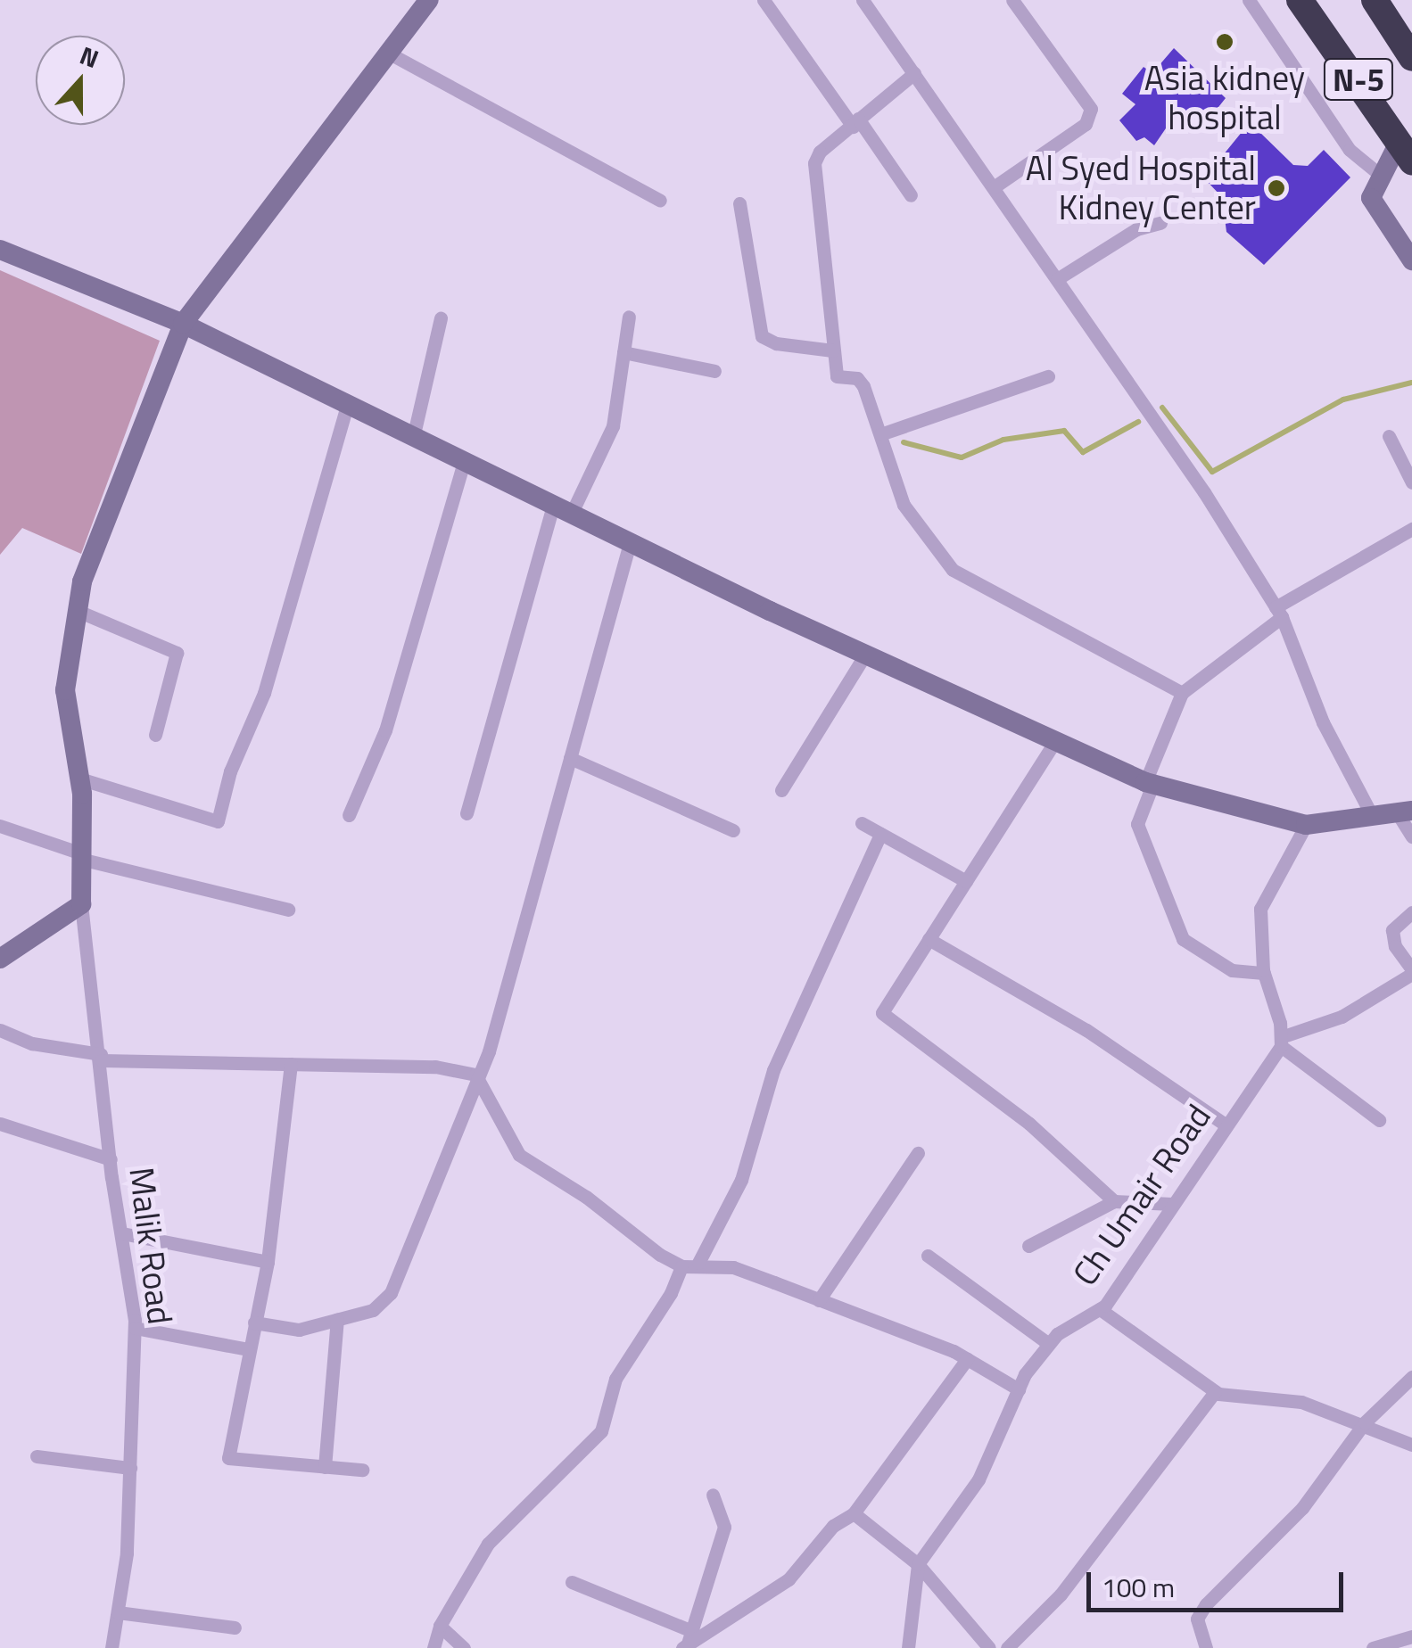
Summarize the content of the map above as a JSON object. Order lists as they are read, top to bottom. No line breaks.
{"streets":{"highway":["N-5"],"street":["Ch Umair Road","Malik Road"]},"places":["Asia kidney hospital","Al Syed Hospital Kidney Center"],"scale_bar":"100 m","north":"top"}
